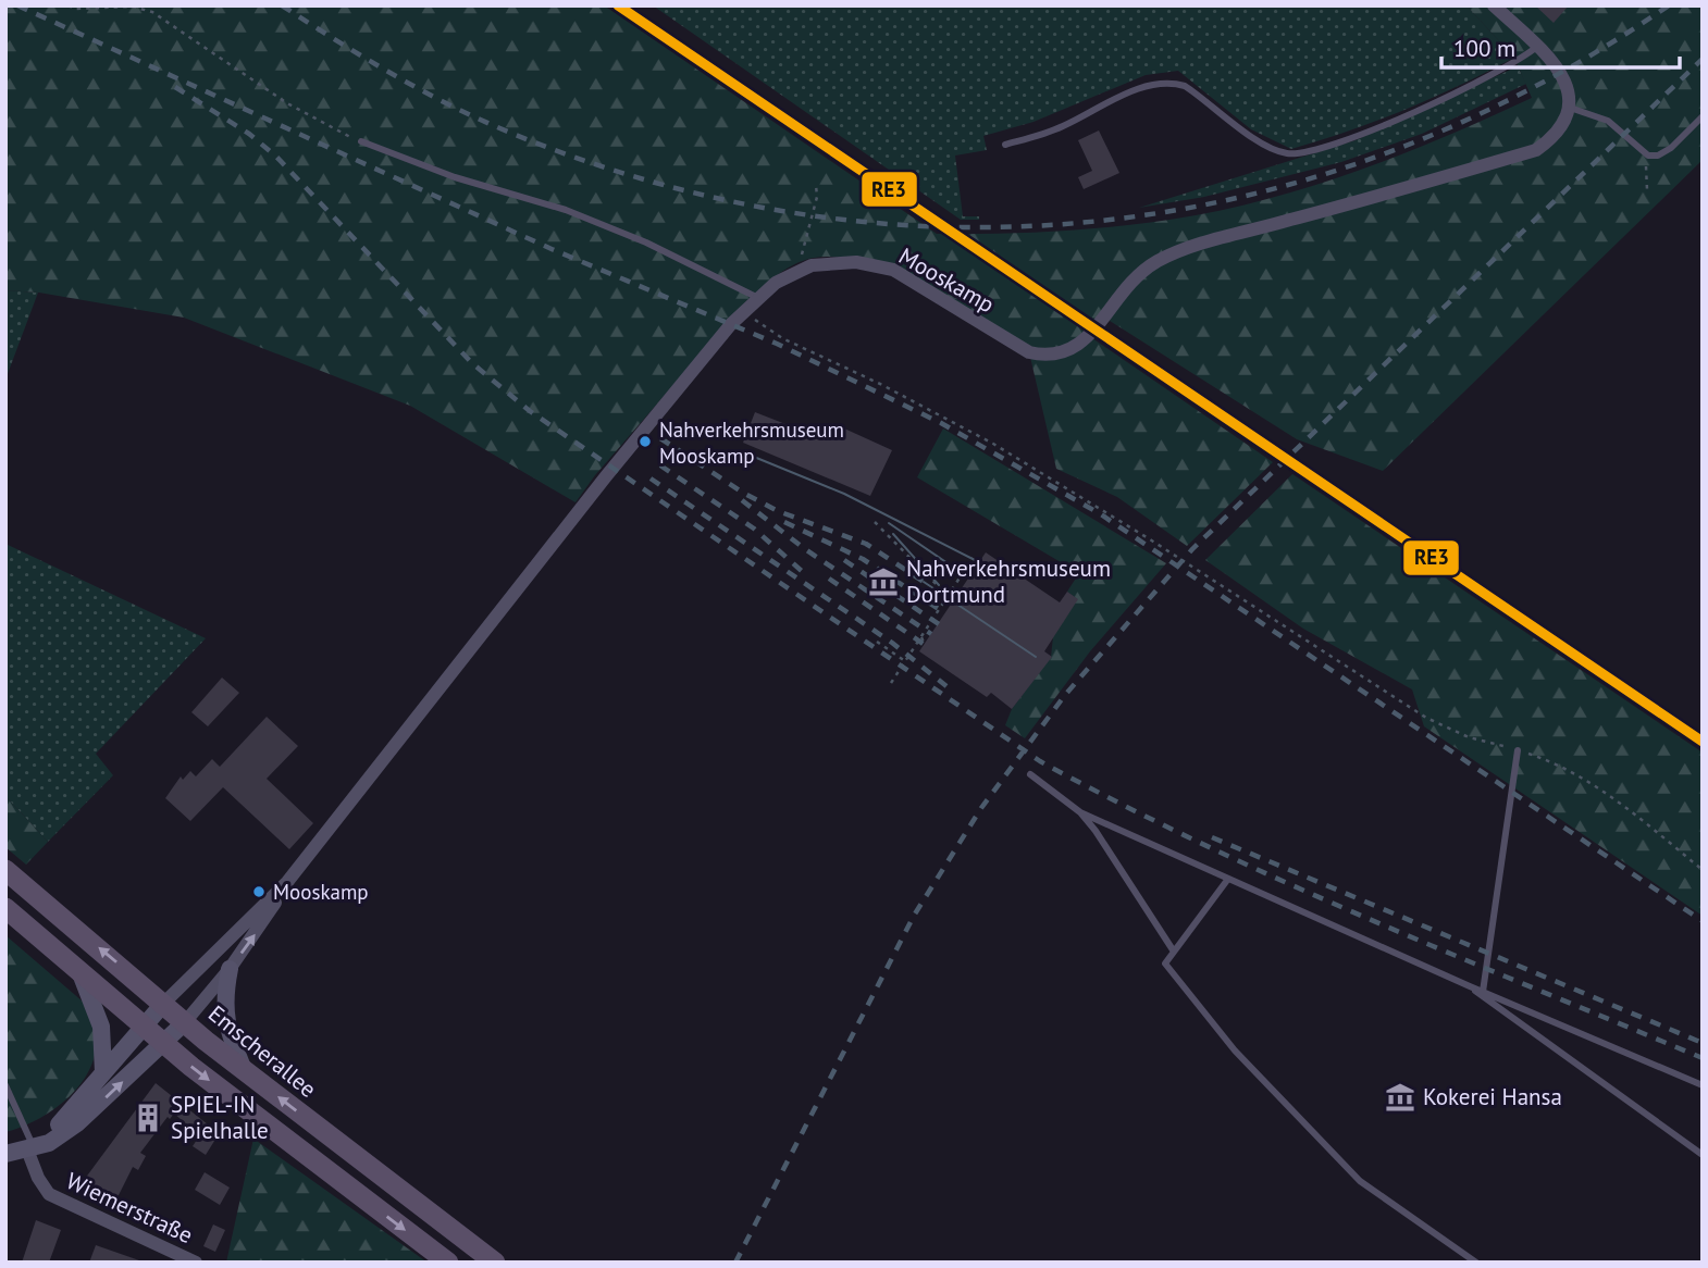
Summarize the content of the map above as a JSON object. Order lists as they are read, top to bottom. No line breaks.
{"streets":{"main road":["Emscherallee"],"street":["Mooskamp","Wiemerstraße"]},"crossings":[["Mooskamp","Emscherallee"]],"places":{"other":["Nahverkehrsmuseum Mooskamp","Mooskamp"],"museum":["Nahverkehrsmuseum Dortmund","Kokerei Hansa"],"building":["SPIEL-IN Spielhalle"]},"lines":["transit line RE3"],"scale_bar":"100 m"}
